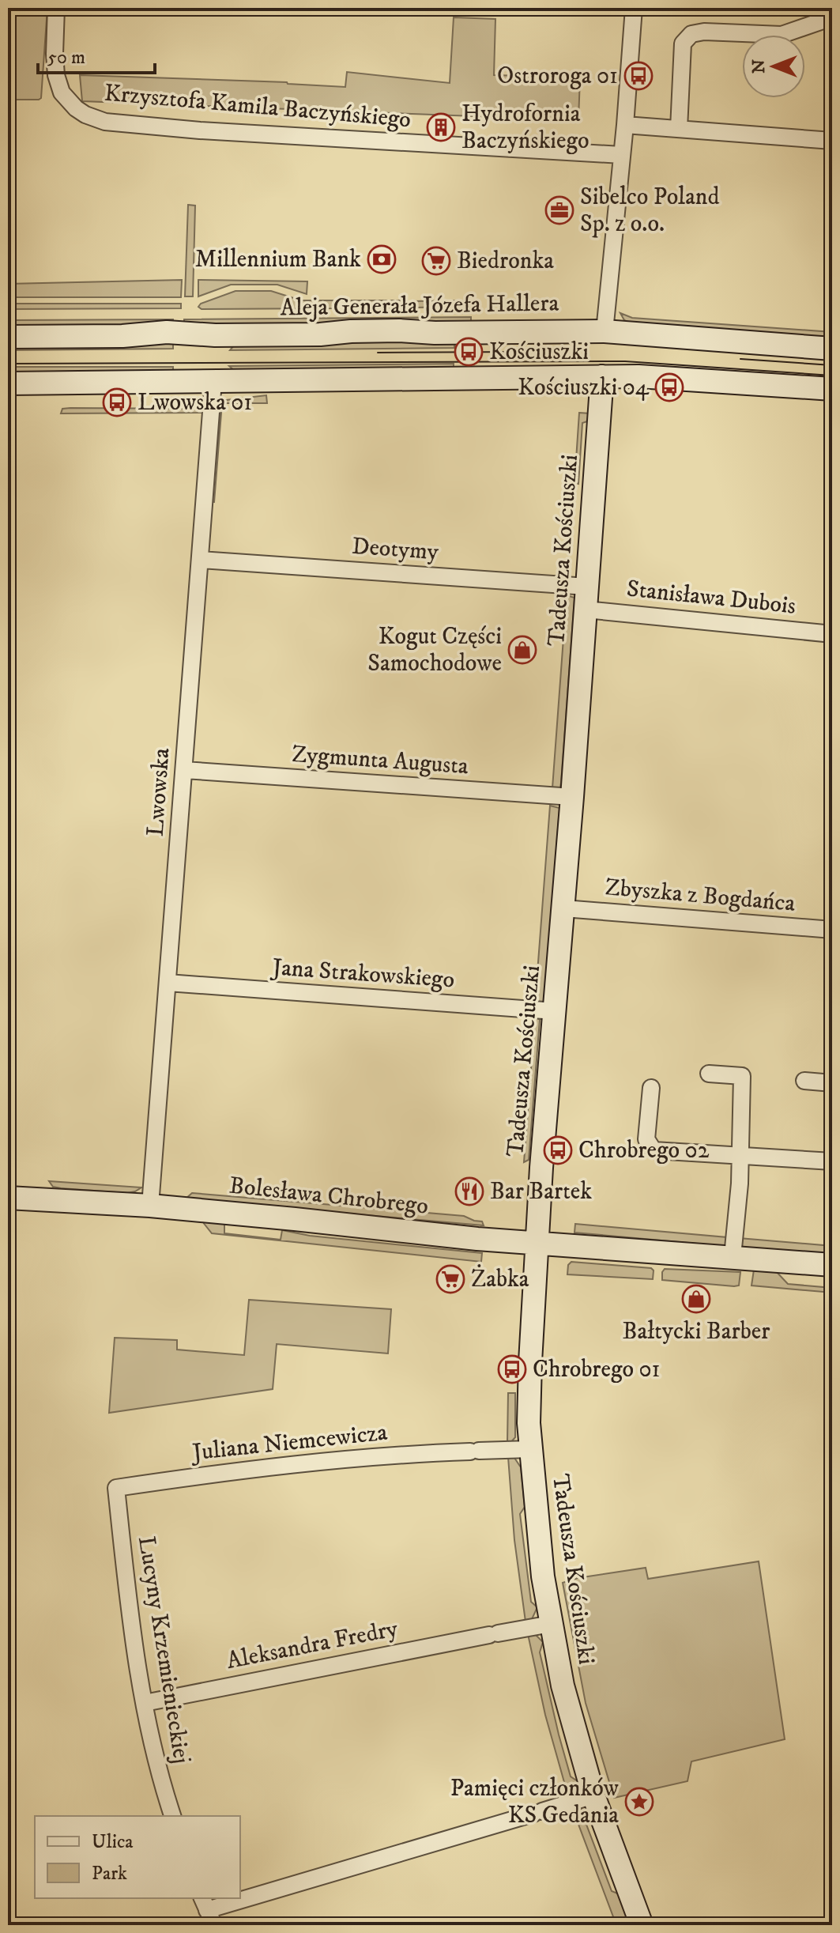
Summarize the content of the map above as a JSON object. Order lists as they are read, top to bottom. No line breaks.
{"streets":{"street":["Krzysztofa Kamila Baczyńskiego","Aleja Generała Józefa Hallera","Deotymy","Tadeusza Kościuszki","Stanisława Dubois","Zygmunta Augusta","Lwowska","Zbyszka z Bogdańca","Jana Strakowskiego","Bolesława Chrobrego","Juliana Niemcewicza","Aleksandra Fredry","Lucyny Krzemienieckiej"]},"crossings":[["Deotymy","Tadeusza Kościuszki"],["Deotymy","Lwowska"],["Tadeusza Kościuszki","Stanisława Dubois"],["Tadeusza Kościuszki","Zygmunta Augusta"],["Tadeusza Kościuszki","Zbyszka z Bogdańca"],["Tadeusza Kościuszki","Jana Strakowskiego"],["Tadeusza Kościuszki","Bolesława Chrobrego"],["Tadeusza Kościuszki","Juliana Niemcewicza"],["Tadeusza Kościuszki","Aleksandra Fredry"],["Zygmunta Augusta","Lwowska"],["Lwowska","Jana Strakowskiego"],["Lwowska","Bolesława Chrobrego"],["Juliana Niemcewicza","Lucyny Krzemienieckiej"],["Aleksandra Fredry","Lucyny Krzemienieckiej"]],"places":{"bus stop":["Ostroroga 01","Kościuszki","Kościuszki 04","Lwowska 01","Chrobrego 02","Chrobrego 01"],"building":["Hydrofornia Baczyńskiego"],"office":["Sibelco Poland Sp. z o.o."],"bank":["Millennium Bank"],"supermarket":["Biedronka","Żabka"],"shop":["Kogut Części Samochodowe","Bałtycki Barber"],"restaurant":["Bar Bartek"],"place":["Pamięci członków KS Gedania"]},"legend":["Ulica","Park"],"scale_bar":"50 m","north":"left"}
